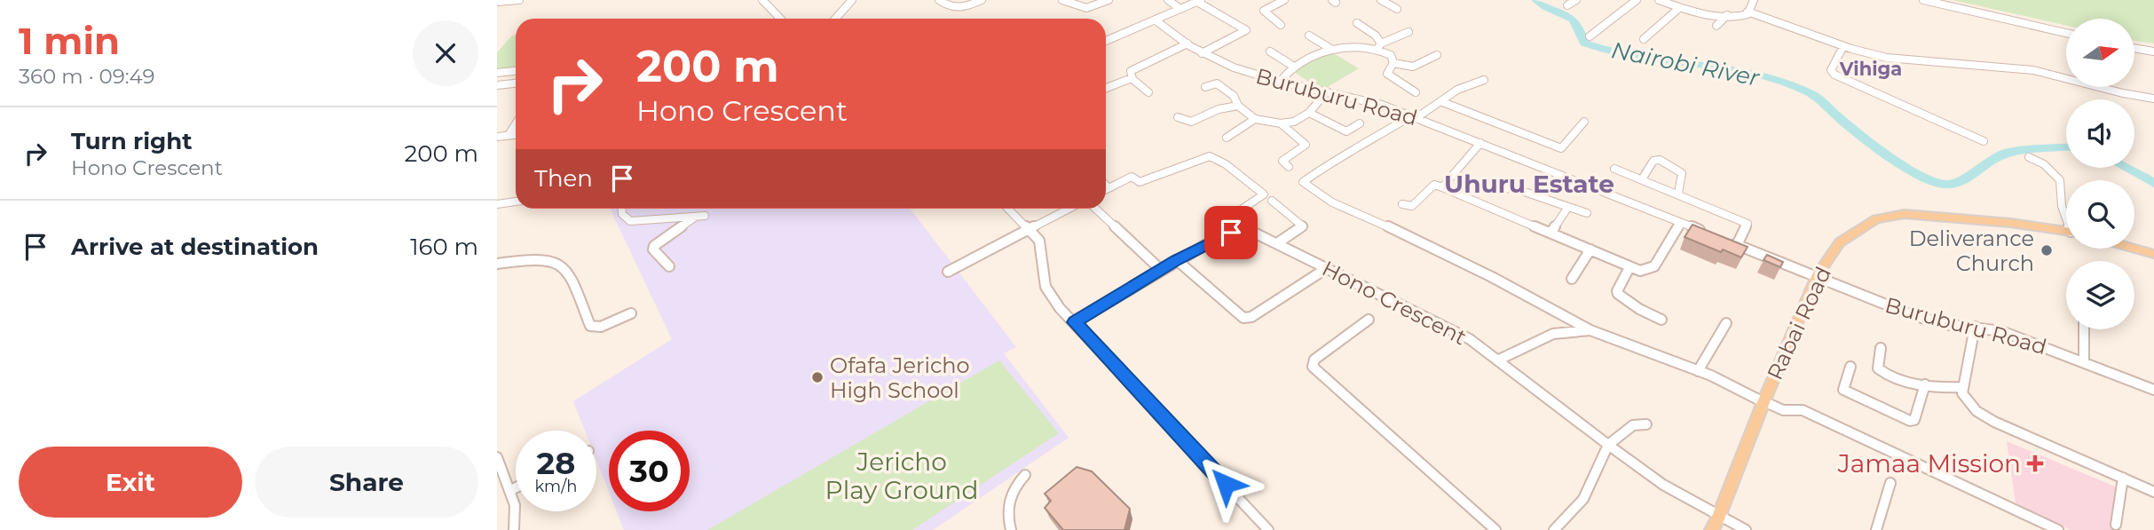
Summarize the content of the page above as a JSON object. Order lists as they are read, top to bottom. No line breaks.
{"streets":{"main road":["Rabai Road"],"street":["Buruburu Road","Hono Crescent"]},"crossings":[["Buruburu Road","Rabai Road"],["Hono Crescent","Rabai Road"]],"districts":["Vihiga","Uhuru Estate"],"water":["Nairobi River"],"parks":["Jericho Play Ground"],"places":{"other":["Deliverance Church","Ofafa Jericho High School"],"health":["Jamaa Mission"]},"north":"right","page":{"heading":["1 min","360 m · 09:49"],"turn":["200 m","Hono Crescent"],"list":[{"name":"Turn right","note":"Hono Crescent","value":"200 m"},{"name":"Arrive at destination","value":"160 m"}],"then":"Then","speed":"28 km/h","limit":"30","buttons":["Exit","Share"]}}
